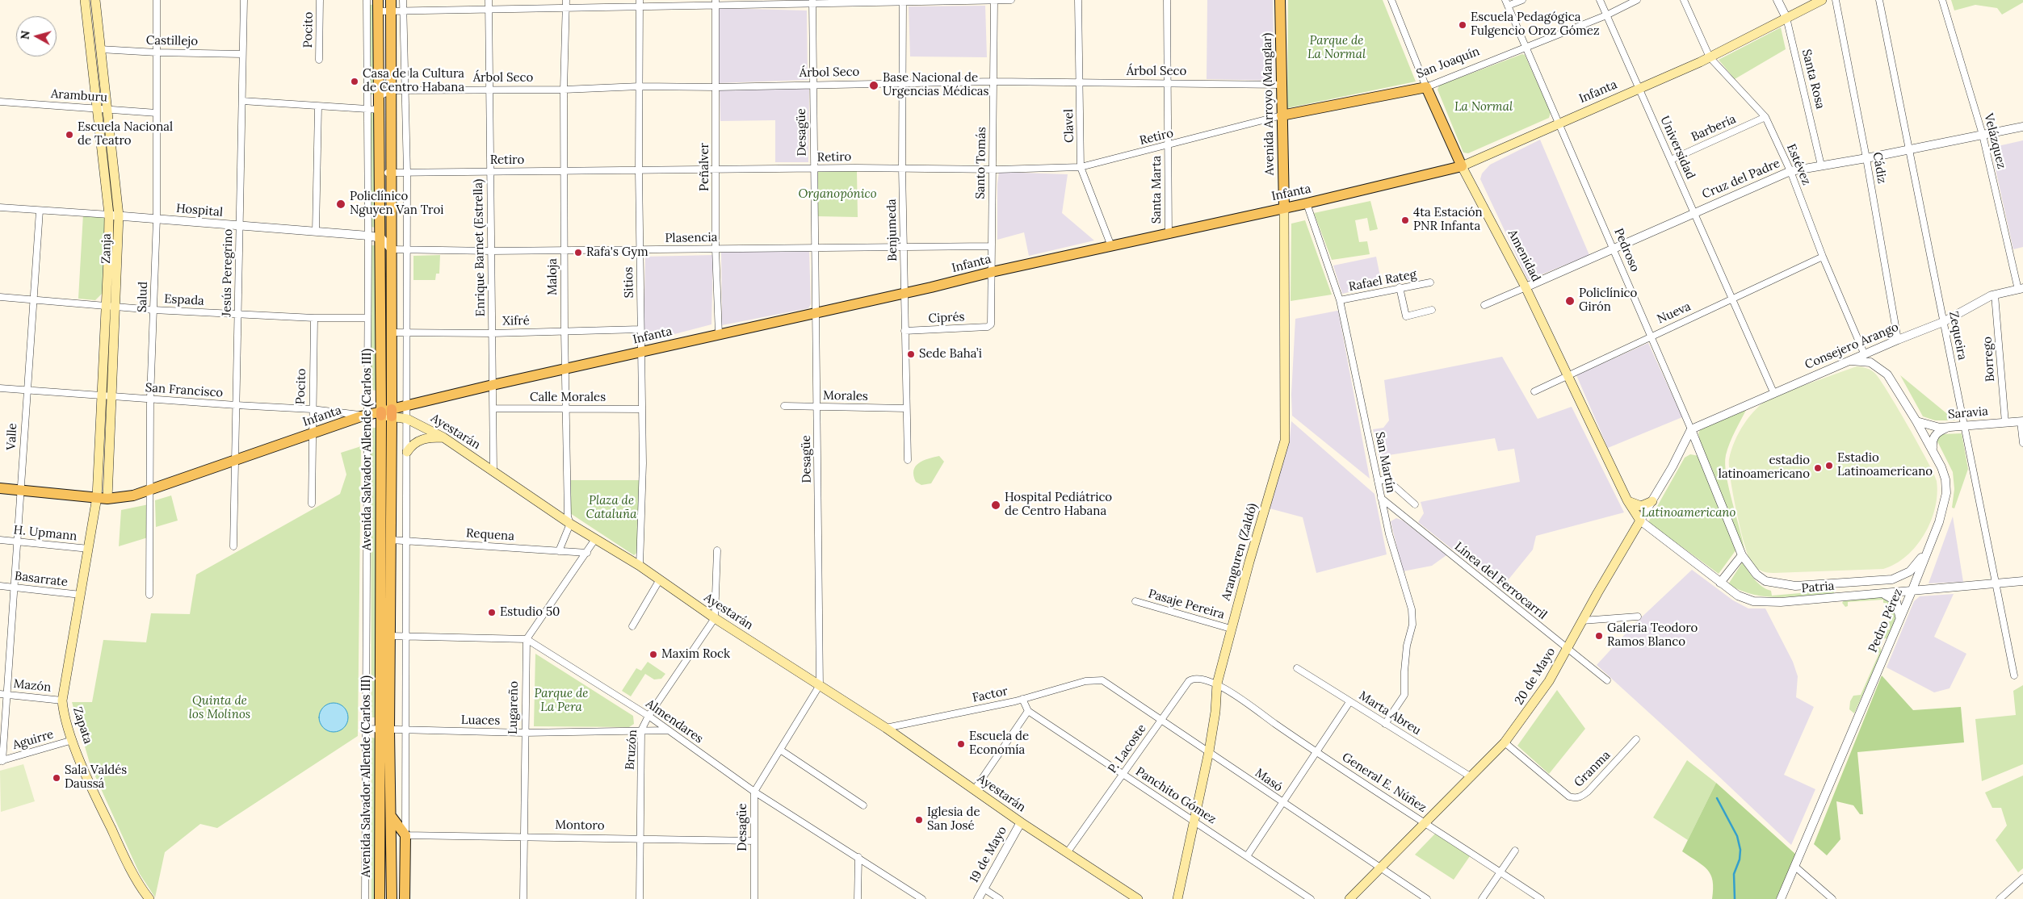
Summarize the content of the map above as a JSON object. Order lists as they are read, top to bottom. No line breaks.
{"streets":{"main road":["San Joaquín","Infanta","Avenida Arroyo (Manglar)","Zanja","Amenidad","Ayestarán","Avenida Salvador Allende (Carlos III)","Aranguren (Zaldó)","20 de Mayo","Zapata"],"street":["Pocito","Castillejo","Árbol Seco","Santa Rosa","Aramburu","Clavel","Barbería","Desagüe","Retiro","Velázquez","Universidad","Santo Tomás","Estévez","Peñalver","Cádiz","Cruz del Padre","Santa Marta","Hospital","Benjumeda","Plasencia","Enrique Barnet (Estrella)","Pedroso","Jesús Peregrino","Maloja","Rafael Rateg","Sitios","Salud","Espada","Nueva","Ciprés","Xifré","Zequeira","Consejero Arango","Borrego","San Francisco","Morales","Calle Morales","Saravia","Valle","San Martín","H. Upmann","Requena","Basarrate","Línea del Ferrocarril","Patria","Pasaje Pereira","Pedro Pérez","Mazón","Factor","Lugareño","Marta Abreu","Luaces","Almendares","Aguirre","P. Lacoste","Bruzón","Granma","Masó","General E. Núñez","Panchito Gómez","Montoro","19 de Mayo"]},"crossings":[["Pocito","Infanta"],["Pocito","Espada"],["Pocito","San Francisco"],["Castillejo","Zanja"],["Castillejo","Jesús Peregrino"],["Castillejo","Salud"],["San Joaquín","Avenida Arroyo (Manglar)"],["San Joaquín","Retiro"],["San Joaquín","Universidad"],["San Joaquín","Pedroso"],["San Joaquín","Amenidad"],["Árbol Seco","Avenida Arroyo (Manglar)"],["Árbol Seco","Clavel"],["Árbol Seco","Desagüe"],["Árbol Seco","Santo Tomás"],["Árbol Seco","Peñalver"],["Árbol Seco","Santa Marta"],["Árbol Seco","Benjumeda"],["Árbol Seco","Enrique Barnet (Estrella)"],["Árbol Seco","Maloja"],["Árbol Seco","Sitios"],["Árbol Seco","Avenida Salvador Allende (Carlos III)"],["Santa Rosa","Infanta"],["Santa Rosa","Cruz del Padre"],["Infanta","Avenida Arroyo (Manglar)"],["Infanta","Clavel"],["Infanta","Desagüe"],["Infanta","Universidad"],["Infanta","Santo Tomás"],["Infanta","Estévez"],["Infanta","Peñalver"],["Infanta","Santa Marta"],["Infanta","Benjumeda"],["Infanta","Enrique Barnet (Estrella)"],["Infanta","Zanja"],["Infanta","Pedroso"],["Infanta","Amenidad"],["Infanta","Jesús Peregrino"],["Infanta","Maloja"],["Infanta","Sitios"],["Infanta","Salud"],["Infanta","San Francisco"],["Infanta","Ayestarán"],["Infanta","Avenida Salvador Allende (Carlos III)"],["Infanta","San Martín"],["Infanta","Aranguren (Zaldó)"],["Infanta","Zapata"],["Aramburu","Zanja"],["Aramburu","Salud"],["Avenida Arroyo (Manglar)","Retiro"],["Avenida Arroyo (Manglar)","Aranguren (Zaldó)"],["Clavel","Retiro"],["Barbería","Universidad"],["Barbería","Estévez"],["Desagüe","Retiro"],["Desagüe","Plasencia"],["Desagüe","Morales"],["Desagüe","Ayestarán"],["Desagüe","Almendares"],["Desagüe","Montoro"],["Retiro","Santo Tomás"],["Retiro","Peñalver"],["Retiro","Santa Marta"],["Retiro","Benjumeda"],["Retiro","Enrique Barnet (Estrella)"],["Retiro","Maloja"],["Retiro","Sitios"],["Retiro","Avenida Salvador Allende (Carlos III)"],["Velázquez","Cruz del Padre"],["Velázquez","Consejero Arango"],["Universidad","Cruz del Padre"],["Universidad","Nueva"],["Universidad","Consejero Arango"],["Santo Tomás","Plasencia"],["Santo Tomás","Ciprés"],["Estévez","Cruz del Padre"],["Estévez","Nueva"],["Estévez","Consejero Arango"],["Estévez","Pedro Pérez"],["Peñalver","Plasencia"],["Cádiz","Cruz del Padre"],["Cádiz","Consejero Arango"],["Cruz del Padre","Pedroso"],["Cruz del Padre","Amenidad"],["Cruz del Padre","Zequeira"],["Hospital","Zanja"],["Hospital","Jesús Peregrino"],["Hospital","Salud"],["Hospital","Valle"],["Hospital","Avenida Salvador Allende (Carlos III)"],["Benjumeda","Plasencia"],["Benjumeda","Ciprés"],["Benjumeda","Morales"],["Plasencia","Enrique Barnet (Estrella)"],["Plasencia","Maloja"],["Plasencia","Sitios"],["Plasencia","Avenida Salvador Allende (Carlos III)"],["Enrique Barnet (Estrella)","Xifré"],["Enrique Barnet (Estrella)","Calle Morales"],["Enrique Barnet (Estrella)","Ayestarán"],["Zanja","Espada"],["Zanja","San Francisco"],["Zanja","Zapata"],["Pedroso","Nueva"],["Pedroso","Consejero Arango"],["Pedroso","Patria"],["Pedroso","20 de Mayo"],["Amenidad","Nueva"],["Amenidad","Patria"],["Amenidad","20 de Mayo"],["Jesús Peregrino","Espada"],["Jesús Peregrino","San Francisco"],["Maloja","Xifré"],["Maloja","Calle Morales"],["Maloja","Ayestarán"],["Maloja","Requena"],["Rafael Rateg","San Martín"],["Sitios","Xifré"],["Sitios","Calle Morales"],["Sitios","Ayestarán"],["Salud","Espada"],["Salud","San Francisco"],["Espada","Valle"],["Espada","Avenida Salvador Allende (Carlos III)"],["Xifré","Avenida Salvador Allende (Carlos III)"],["Zequeira","Consejero Arango"],["Zequeira","Saravia"],["Zequeira","Patria"],["Consejero Arango","Borrego"],["Consejero Arango","Pedro Pérez"],["Consejero Arango","20 de Mayo"],["Borrego","Saravia"],["San Francisco","Valle"],["San Francisco","Avenida Salvador Allende (Carlos III)"],["Saravia","Pedro Pérez"],["Ayestarán","Avenida Salvador Allende (Carlos III)"],["Ayestarán","Factor"],["Ayestarán","P. Lacoste"],["Ayestarán","Bruzón"],["Ayestarán","19 de Mayo"],["Valle","H. Upmann"],["Valle","Basarrate"],["Valle","Mazón"],["Valle","Aguirre"],["Avenida Salvador Allende (Carlos III)","Requena"],["Avenida Salvador Allende (Carlos III)","Luaces"],["San Martín","Línea del Ferrocarril"],["San Martín","Marta Abreu"],["H. Upmann","Zapata"],["Aranguren (Zaldó)","Pasaje Pereira"],["Aranguren (Zaldó)","P. Lacoste"],["Aranguren (Zaldó)","Masó"],["Aranguren (Zaldó)","General E. Núñez"],["Aranguren (Zaldó)","Panchito Gómez"],["Basarrate","Zapata"],["Línea del Ferrocarril","20 de Mayo"],["Patria","Pedro Pérez"],["Patria","20 de Mayo"],["20 de Mayo","Marta Abreu"],["20 de Mayo","Granma"],["20 de Mayo","Masó"],["20 de Mayo","General E. Núñez"],["Mazón","Zapata"],["Factor","Masó"],["Lugareño","Luaces"],["Lugareño","Almendares"],["Lugareño","Montoro"],["Luaces","Almendares"],["Luaces","Bruzón"],["Almendares","Bruzón"],["Zapata","Aguirre"],["P. Lacoste","Masó"],["P. Lacoste","General E. Núñez"],["P. Lacoste","Panchito Gómez"],["Bruzón","Montoro"]],"parks":["Parque de La Normal","La Normal","Organopónico","Plaza de Cataluña","Latinoamericano","Parque de La Pera","Quinta de los Molinos"],"places":["Escuela Pedagógica Fulgencio Oroz Gómez","Casa de la Cultura de Centro Habana","Base Nacional de Urgencias Médicas","Escuela Nacional de Teatro","Policlínico Nguyen Van Troi","4ta Estación PNR Infanta","Rafa's Gym","Policlínico Girón","Sede Baha’i","Estadio Latinoamericano","estadio latinoamericano","Hospital Pediátrico de Centro Habana","Estudio 50","Galeria Teodoro Ramos Blanco","Maxim Rock","Escuela de Economía","Sala Valdés Daussá","Iglesia de San José"],"north":"left"}
